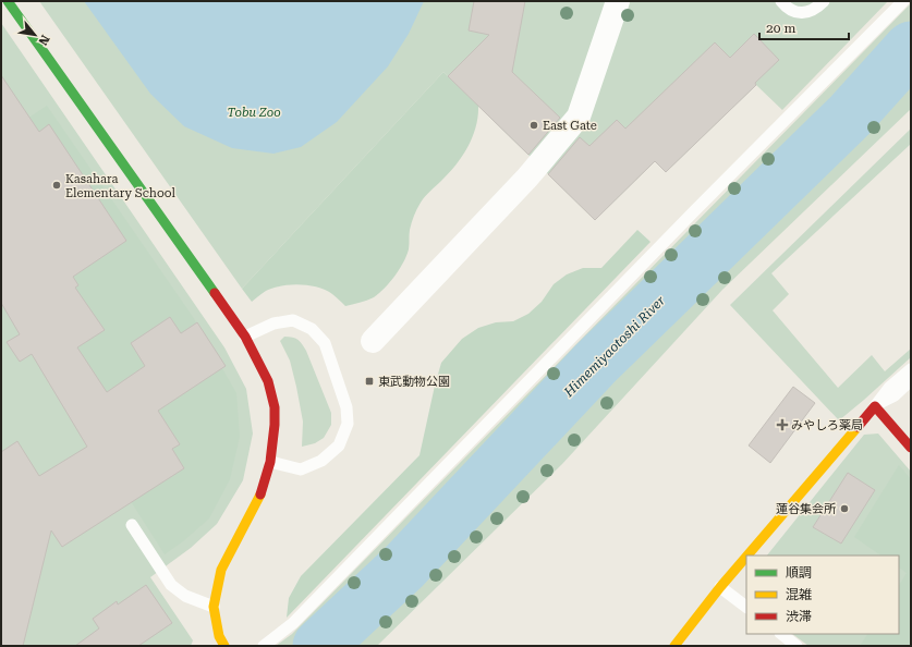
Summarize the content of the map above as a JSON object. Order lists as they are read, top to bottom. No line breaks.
{"water":["Himemiyaotoshi River"],"parks":["Tobu Zoo"],"places":{"other":["East Gate","Kasahara Elementary School","蓮谷集会所"],"transit":["東武動物公園"],"health":["みやしろ薬局"]},"legend":["順調","混雑","渋滞"],"scale_bar":"20 m","north":"bottom right"}
